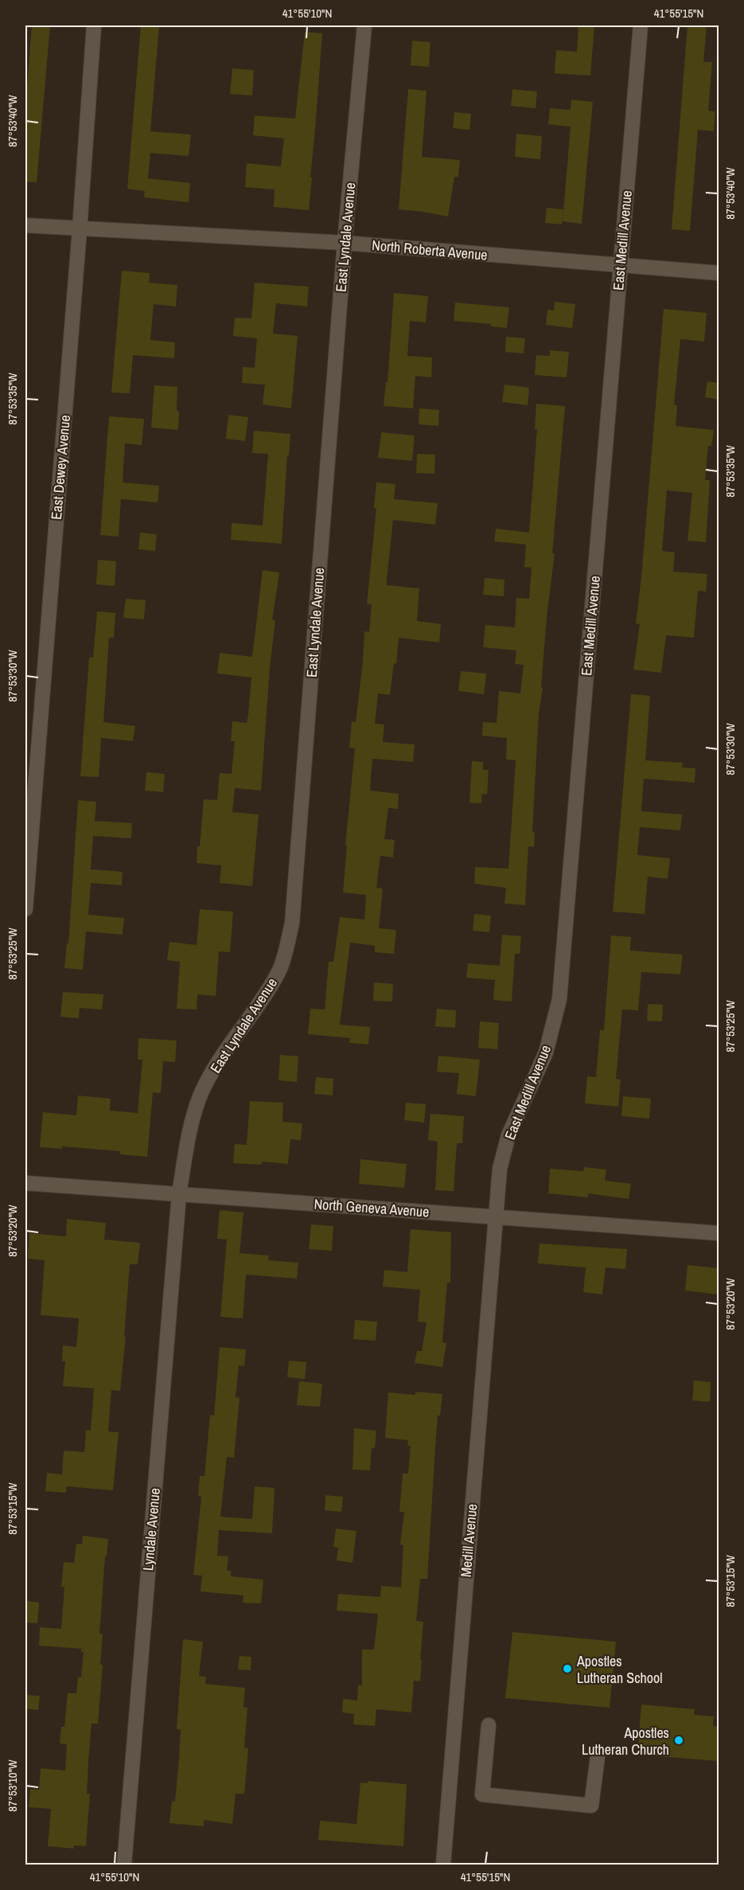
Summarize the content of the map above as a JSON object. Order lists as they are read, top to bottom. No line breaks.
{"streets":{"street":["East Lyndale Avenue","East Medill Avenue","North Roberta Avenue","East Dewey Avenue","North Geneva Avenue","Lyndale Avenue","Medill Avenue"]},"crossings":[["East Lyndale Avenue","North Roberta Avenue"],["East Lyndale Avenue","North Geneva Avenue"],["East Lyndale Avenue","Lyndale Avenue"],["East Medill Avenue","North Roberta Avenue"],["East Medill Avenue","North Geneva Avenue"],["East Medill Avenue","Medill Avenue"],["North Roberta Avenue","East Dewey Avenue"],["North Geneva Avenue","Lyndale Avenue"],["North Geneva Avenue","Medill Avenue"]],"places":["Apostles Lutheran School","Apostles Lutheran Church"],"coordinates":["41°55'10\"N","41°55'15\"N","87°53'40\"W","87°53'35\"W","87°53'30\"W","87°53'25\"W","87°53'20\"W","87°53'15\"W","87°53'10\"W"]}
